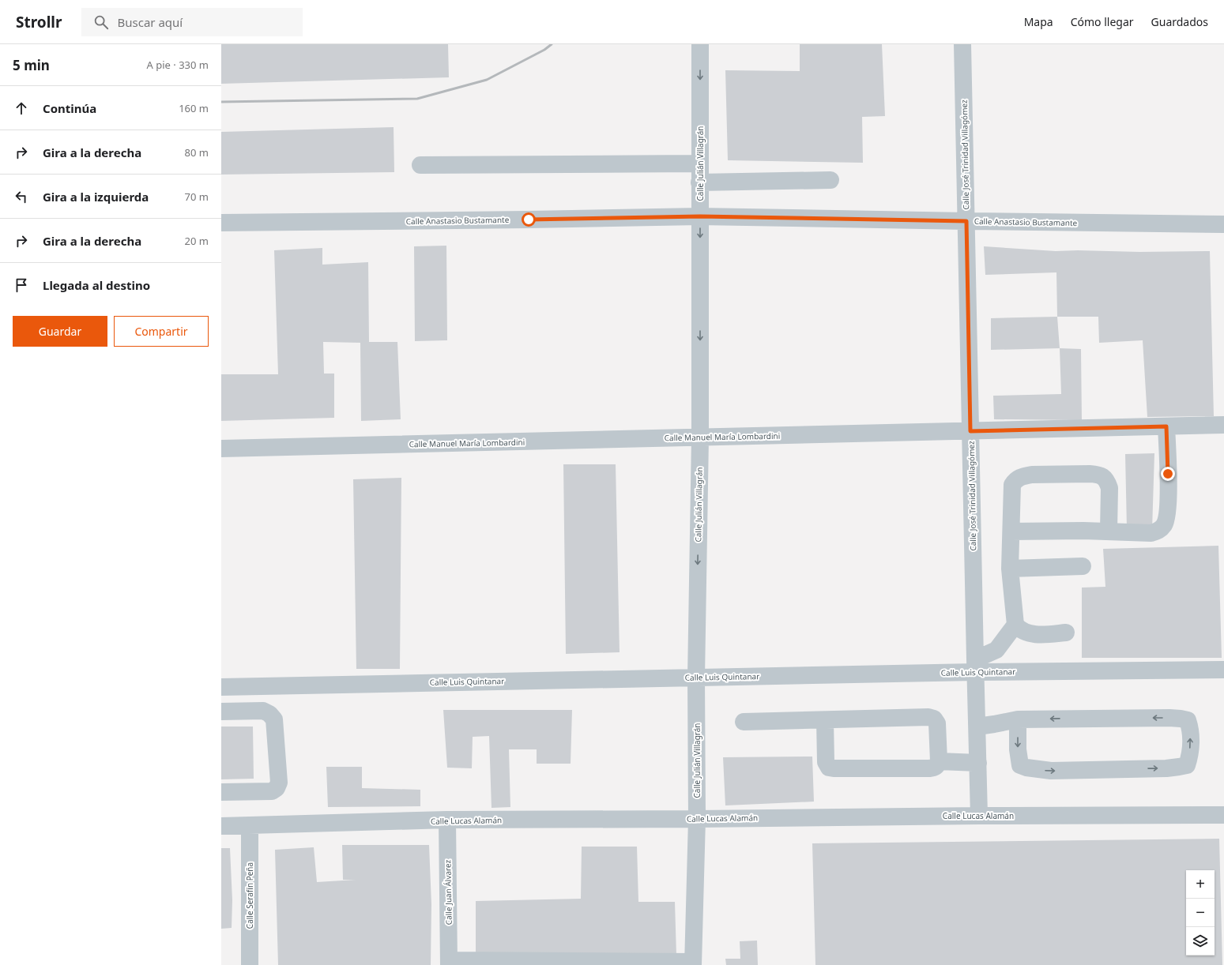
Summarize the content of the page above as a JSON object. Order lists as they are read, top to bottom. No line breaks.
{"streets":{"street":["Calle José Trinidad Villagómez","Calle Julián Villagrán","Calle Anastasio Bustamante","Calle Manuel María Lombardini","Calle Luis Quintanar","Calle Lucas Alamán","Calle Juan Álvarez","Calle Serafín Peña"]},"crossings":[["Calle José Trinidad Villagómez","Calle Anastasio Bustamante"],["Calle José Trinidad Villagómez","Calle Manuel María Lombardini"],["Calle José Trinidad Villagómez","Calle Luis Quintanar"],["Calle José Trinidad Villagómez","Calle Lucas Alamán"],["Calle Julián Villagrán","Calle Anastasio Bustamante"],["Calle Julián Villagrán","Calle Manuel María Lombardini"],["Calle Julián Villagrán","Calle Luis Quintanar"],["Calle Julián Villagrán","Calle Lucas Alamán"],["Calle Lucas Alamán","Calle Juan Álvarez"],["Calle Lucas Alamán","Calle Serafín Peña"]],"one_way":["Calle Julián Villagrán"],"page":{"header":"Strollr","search":"Buscar aquí","nav":["Mapa","Cómo llegar","Guardados"],"heading":["5 min","A pie · 330 m"],"list":[["Continúa","160 m"],["Gira a la derecha","80 m"],["Gira a la izquierda","70 m"],["Gira a la derecha","20 m"],"Llegada al destino"],"buttons":["Guardar","Compartir"],"map_buttons":["+","−"]}}
